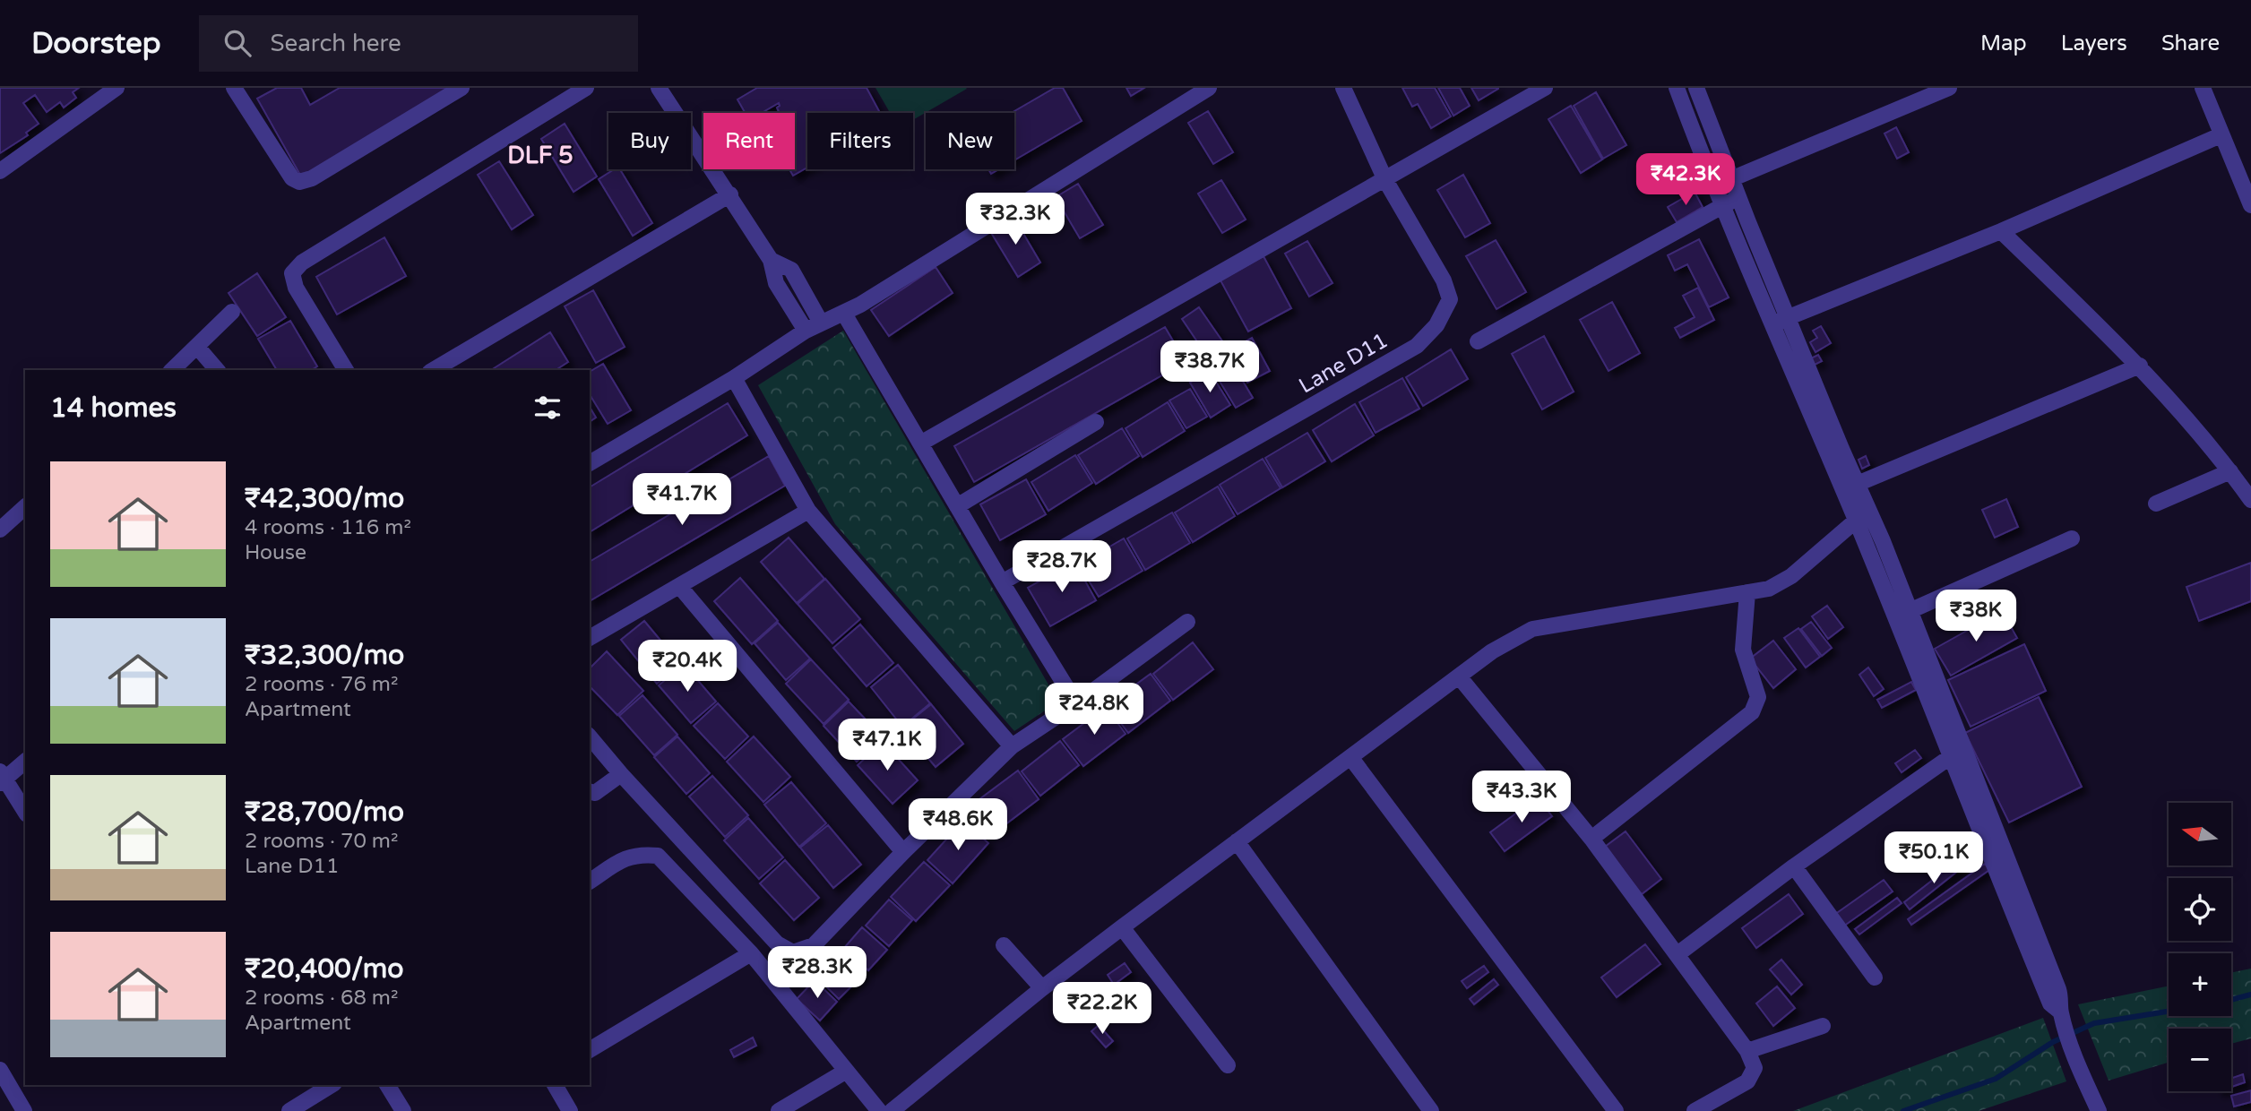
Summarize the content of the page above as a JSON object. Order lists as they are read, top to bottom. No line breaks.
{"streets":{"street":["Lane D11"]},"districts":["DLF 5"],"north":"left","page":{"header":"Doorstep","search":"Search here","nav":["Map","Layers","Share"],"chip":["Buy","Rent","Filters","New"],"price":["₹42.3K","₹32.3K","₹38.7K","₹41.7K","₹28.7K","₹38K","₹20.4K","₹24.8K","₹47.1K","₹43.3K","₹48.6K","₹50.1K","₹28.3K","₹22.2K"],"heading":"14 homes","list":[{"name":"₹42,300/mo","note":"4 rooms · 116 m² · House"},{"name":"₹32,300/mo","note":"2 rooms · 76 m² · Apartment"},{"name":"₹28,700/mo","note":"2 rooms · 70 m² · Lane D11"},{"name":"₹20,400/mo","note":"2 rooms · 68 m² · Apartment"}],"map_buttons":["+","−"]}}
